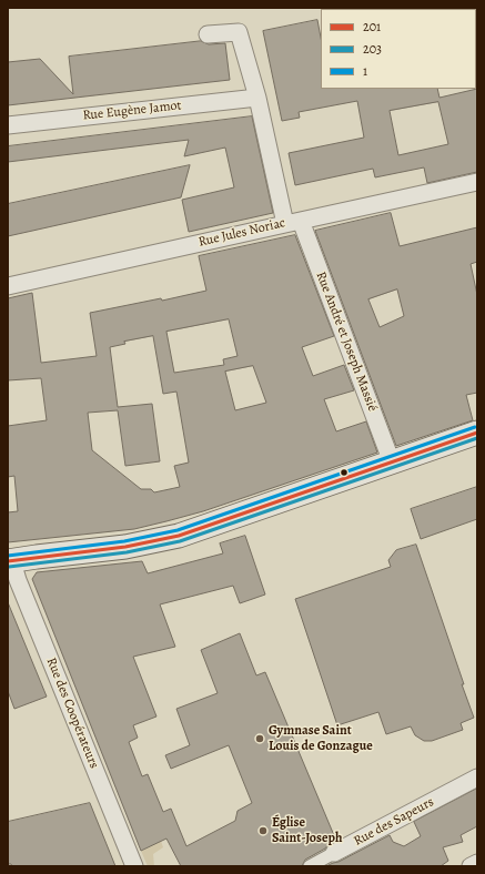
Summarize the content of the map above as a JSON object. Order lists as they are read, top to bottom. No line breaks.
{"streets":{"street":["Rue Eugène Jamot","Rue Jules Noriac","Rue André et Joseph Massié","Rue des Coopérateurs","Rue des Sapeurs"]},"crossings":[["Rue Jules Noriac","Rue André et Joseph Massié"]],"places":["Gymnase Saint Louis de Gonzague","Église Saint-Joseph"],"lines":["transit line 1","transit line 201","transit line 203"],"legend":["201","203","1"]}
